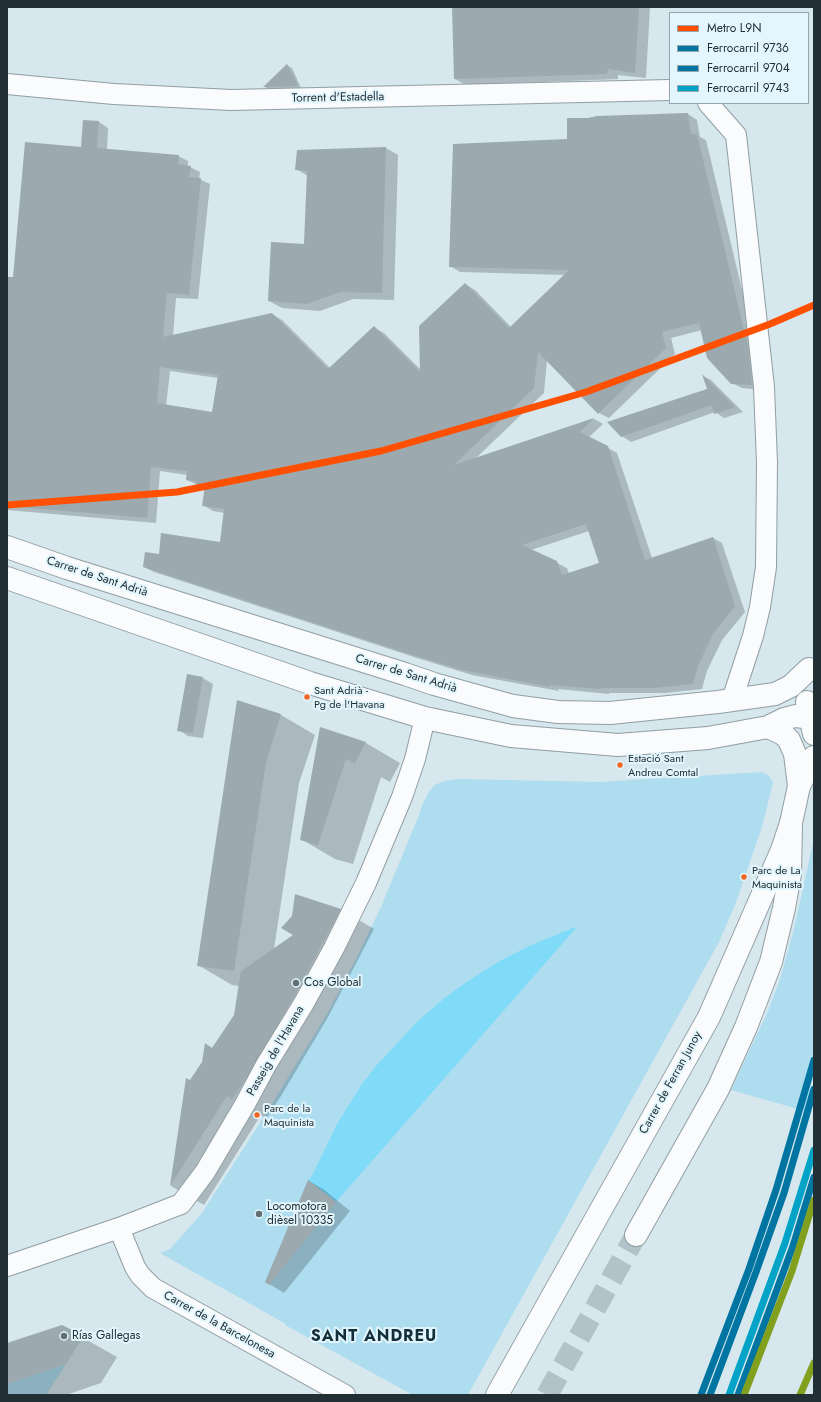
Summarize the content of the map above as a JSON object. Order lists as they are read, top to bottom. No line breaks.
{"streets":{"main road":["Carrer de Sant Adrià","Carrer de Ferran Junoy"],"street":["Torrent d'Estadella","Passeig de l'Havana","Carrer de la Barcelonesa"]},"crossings":[["Passeig de l'Havana","Carrer de la Barcelonesa"]],"districts":["SANT ANDREU"],"places":["Sant Adrià - Pg de l'Havana","Estació Sant Andreu Comtal","Parc de La Maquinista","Cos Global","Parc de la Maquinista","Locomotora dièsel 10335","Rías Gallegas"],"lines":["metro line L9N","rail line 9736","rail line 9704","rail line 9743"],"legend":["Metro L9N","Ferrocarril 9736","Ferrocarril 9704","Ferrocarril 9743"]}
